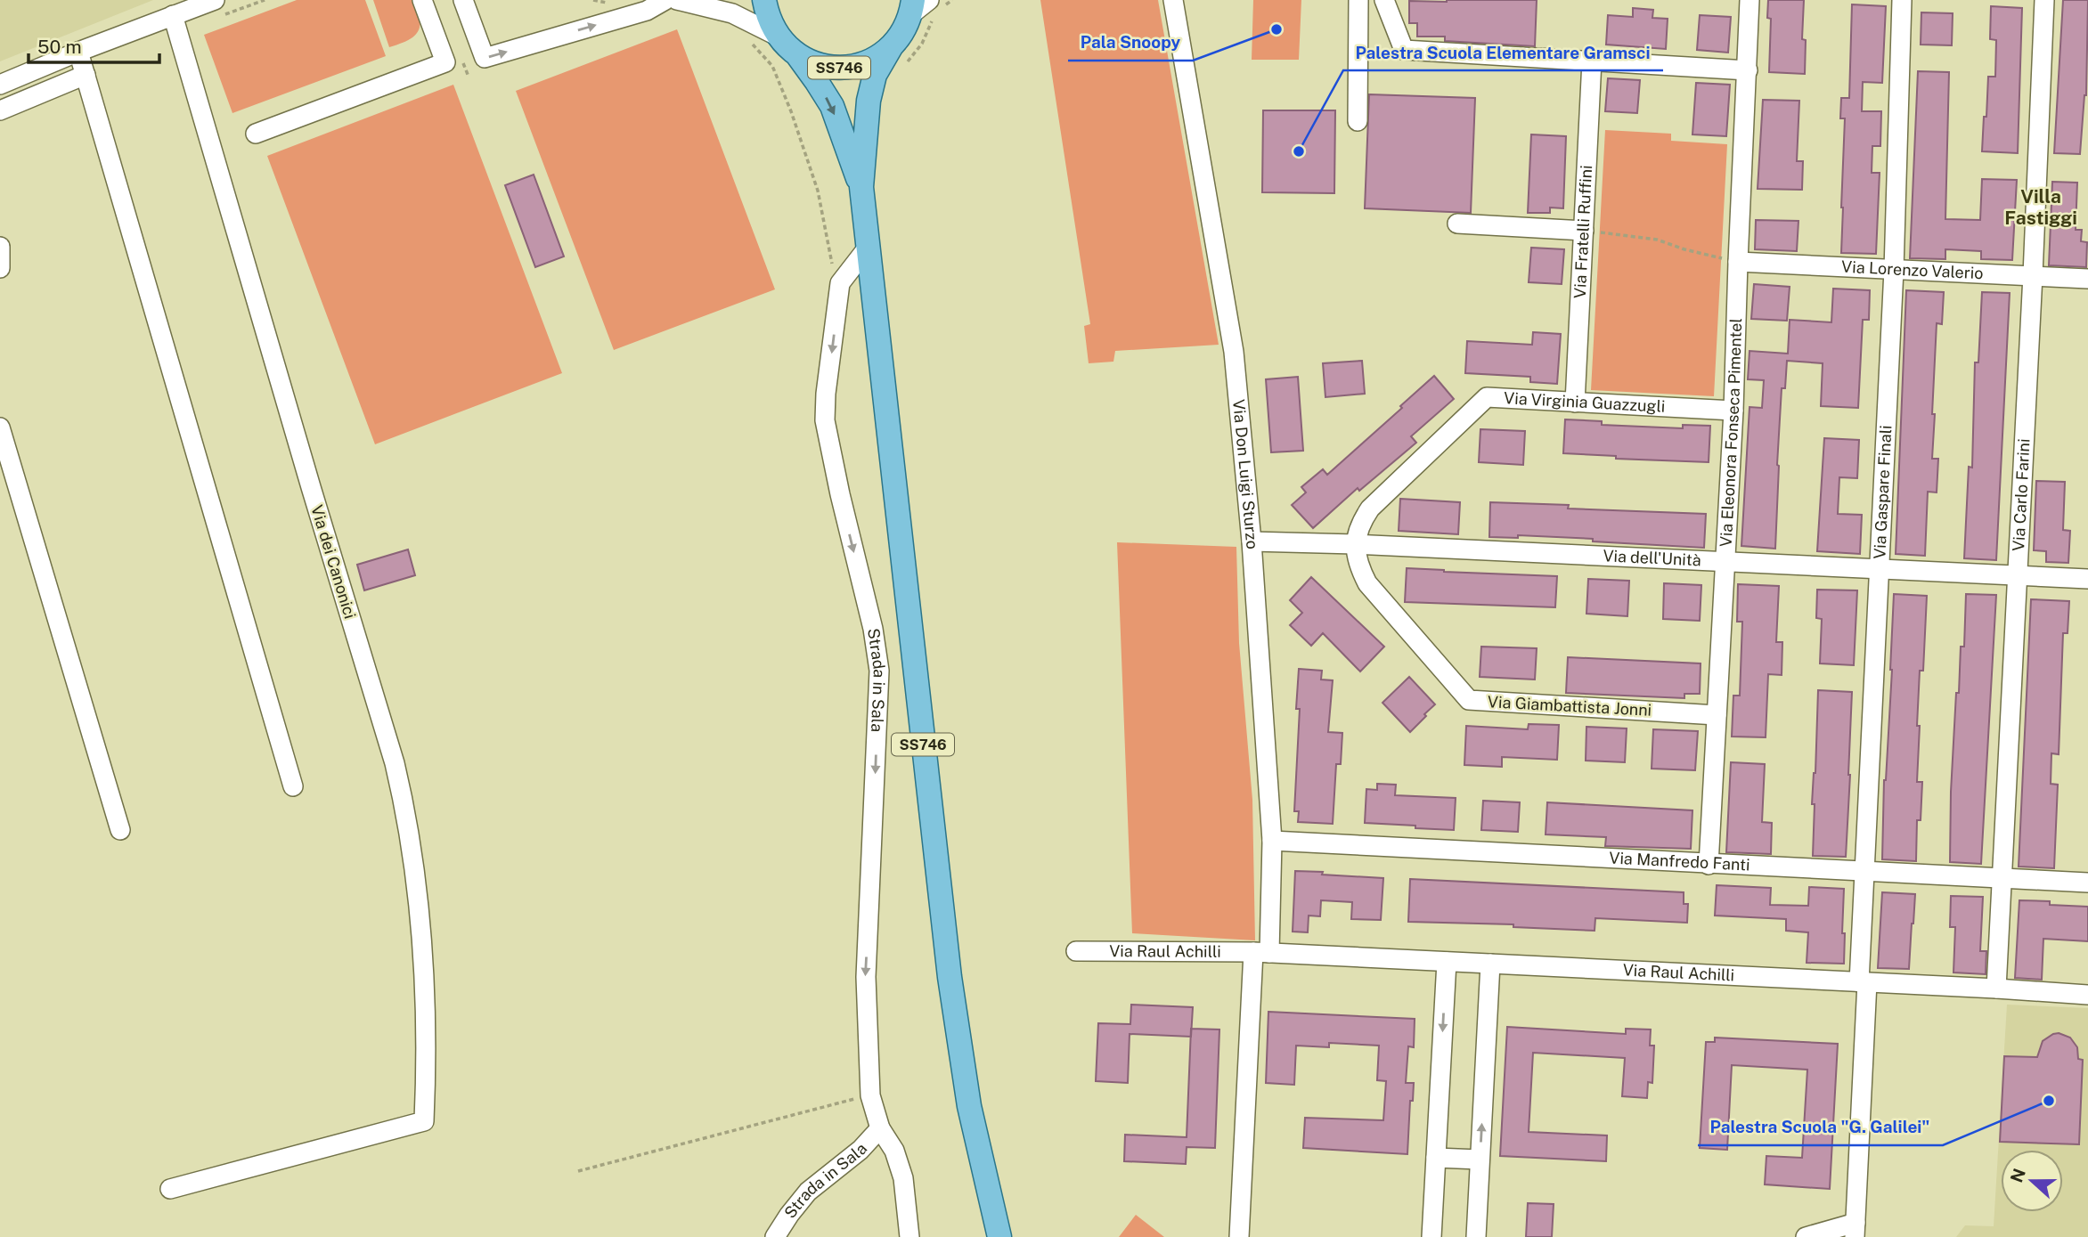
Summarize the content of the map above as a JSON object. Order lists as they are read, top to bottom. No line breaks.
{"streets":{"main road":["SS746"],"street":["Via Fratelli Ruffini","Via Lorenzo Valerio","Via Virginia Guazzugli","Via Eleonora Fonseca Pimentel","Via Don Luigi Sturzo","Via Gaspare Finali","Via Carlo Farini","Via dell'Unità","Via dei Canonici","Strada in Sala","Via Giambattista Jonni","Via Manfredo Fanti","Via Raul Achilli"]},"crossings":[["Via Fratelli Ruffini","Via Virginia Guazzugli"],["Via Lorenzo Valerio","Via Eleonora Fonseca Pimentel"],["Via Lorenzo Valerio","Via Gaspare Finali"],["Via Lorenzo Valerio","Via Carlo Farini"],["Via Virginia Guazzugli","Via Eleonora Fonseca Pimentel"],["Via Virginia Guazzugli","Via dell'Unità"],["Via Virginia Guazzugli","Via Giambattista Jonni"],["Via Eleonora Fonseca Pimentel","Via dell'Unità"],["Via Eleonora Fonseca Pimentel","Via Giambattista Jonni"],["Via Eleonora Fonseca Pimentel","Via Manfredo Fanti"],["Via Don Luigi Sturzo","Via dell'Unità"],["Via Don Luigi Sturzo","Via Manfredo Fanti"],["Via Don Luigi Sturzo","Via Raul Achilli"],["Via Gaspare Finali","Via dell'Unità"],["Via Gaspare Finali","Via Manfredo Fanti"],["Via Gaspare Finali","Via Raul Achilli"],["Via Carlo Farini","Via dell'Unità"],["Via Carlo Farini","Via Manfredo Fanti"],["Via Carlo Farini","Via Raul Achilli"],["Via dell'Unità","Via Giambattista Jonni"]],"one_way":["Strada in Sala"],"districts":["Villa Fastiggi"],"places":["Pala Snoopy","Palestra Scuola Elementare Gramsci","Palestra Scuola \"G. Galilei\""],"scale_bar":"50 m","north":"left"}
